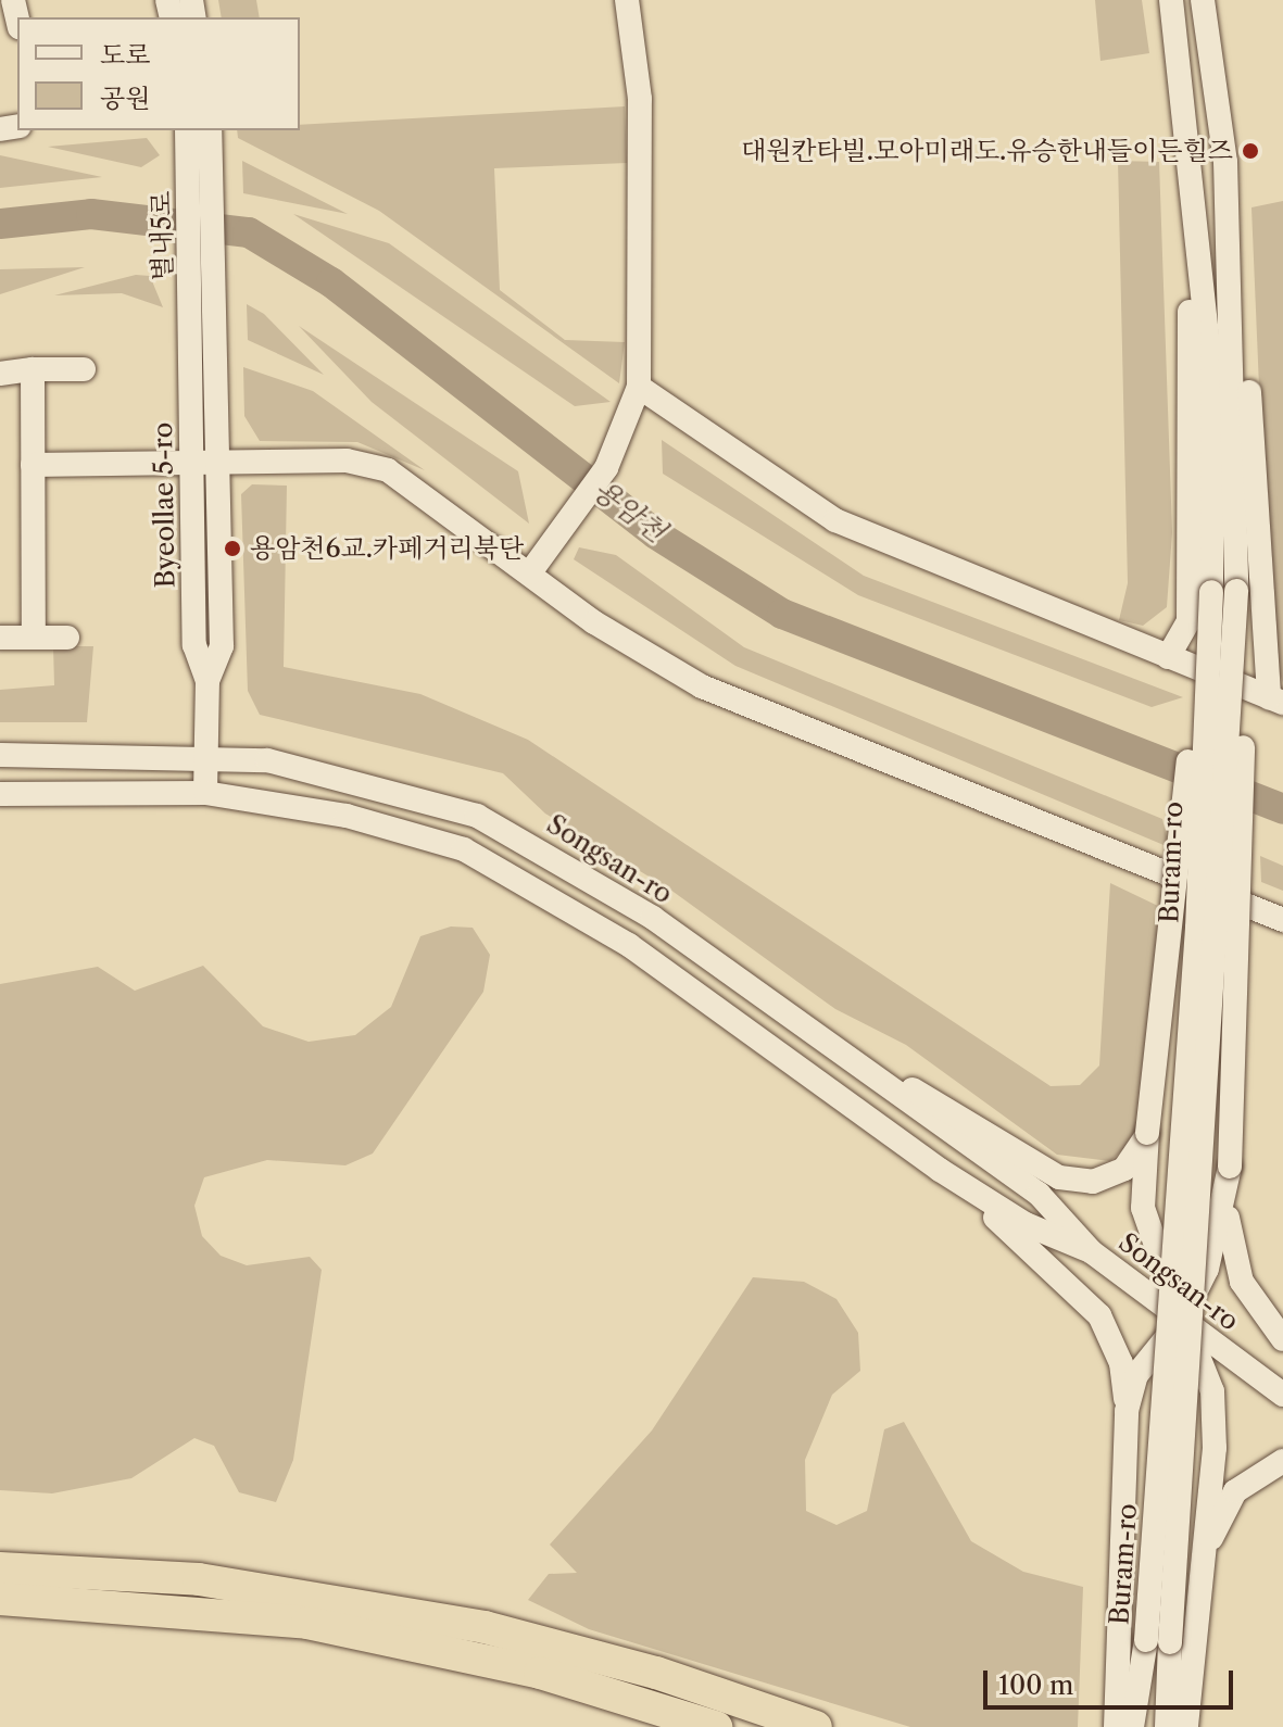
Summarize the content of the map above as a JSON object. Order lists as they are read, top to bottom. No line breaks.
{"streets":{"street":["별내5로","Byeollae 5-ro","Songsan-ro","Buram-ro"]},"crossings":[["별내5로","Byeollae 5-ro"],["Byeollae 5-ro","Songsan-ro"]],"water":["용암천"],"places":["대원칸타빌.모아미래도.유승한내들이든힐즈","용암천6교.카페거리북단"],"legend":["도로","공원"],"scale_bar":"100 m"}
